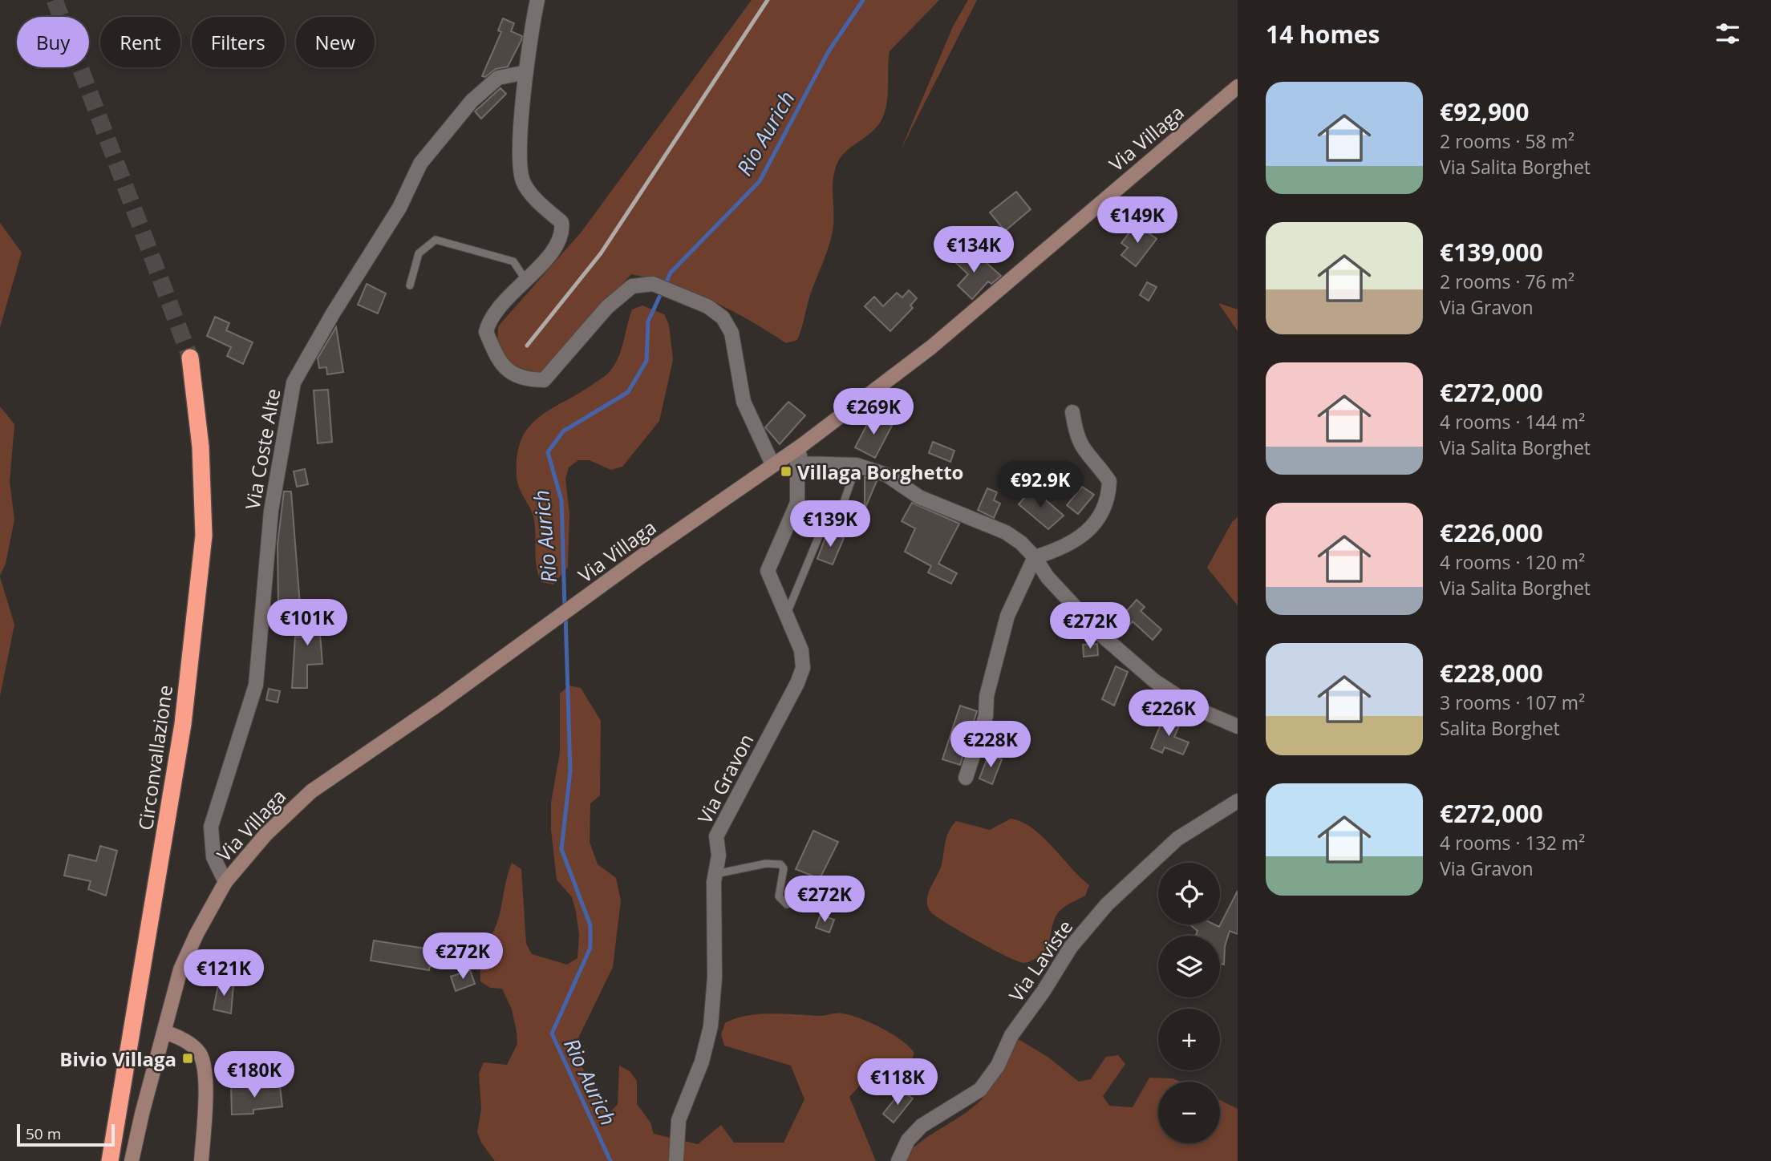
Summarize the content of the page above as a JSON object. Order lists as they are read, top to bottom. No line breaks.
{"streets":{"highway":["Circonvallazione"],"street":["Via Villaga","Via Coste Alte","Via Gravon","Via Laviste"]},"crossings":[["Via Villaga","Via Coste Alte"],["Via Villaga","Via Gravon"]],"water":["Rio Aurich"],"places":{"transit":["Villaga Borghetto","Bivio Villaga"]},"scale_bar":"50 m","page":{"heading":"14 homes","chip":["Buy","Rent","Filters","New"],"list":[{"name":"€92,900","note":"2 rooms · 58 m² · Via Salita Borghet"},{"name":"€139,000","note":"2 rooms · 76 m² · Via Gravon"},{"name":"€272,000","note":"4 rooms · 144 m² · Via Salita Borghet"},{"name":"€226,000","note":"4 rooms · 120 m² · Via Salita Borghet"},{"name":"€228,000","note":"3 rooms · 107 m² · Salita Borghet"},{"name":"€272,000","note":"4 rooms · 132 m² · Via Gravon"}],"price":["€149K","€134K","€269K","€92.9K","€139K","€101K","€272K","€226K","€228K","€272K","€272K","€121K","€180K","€118K"],"map_buttons":["+","−"],"scale":"50 m"}}
